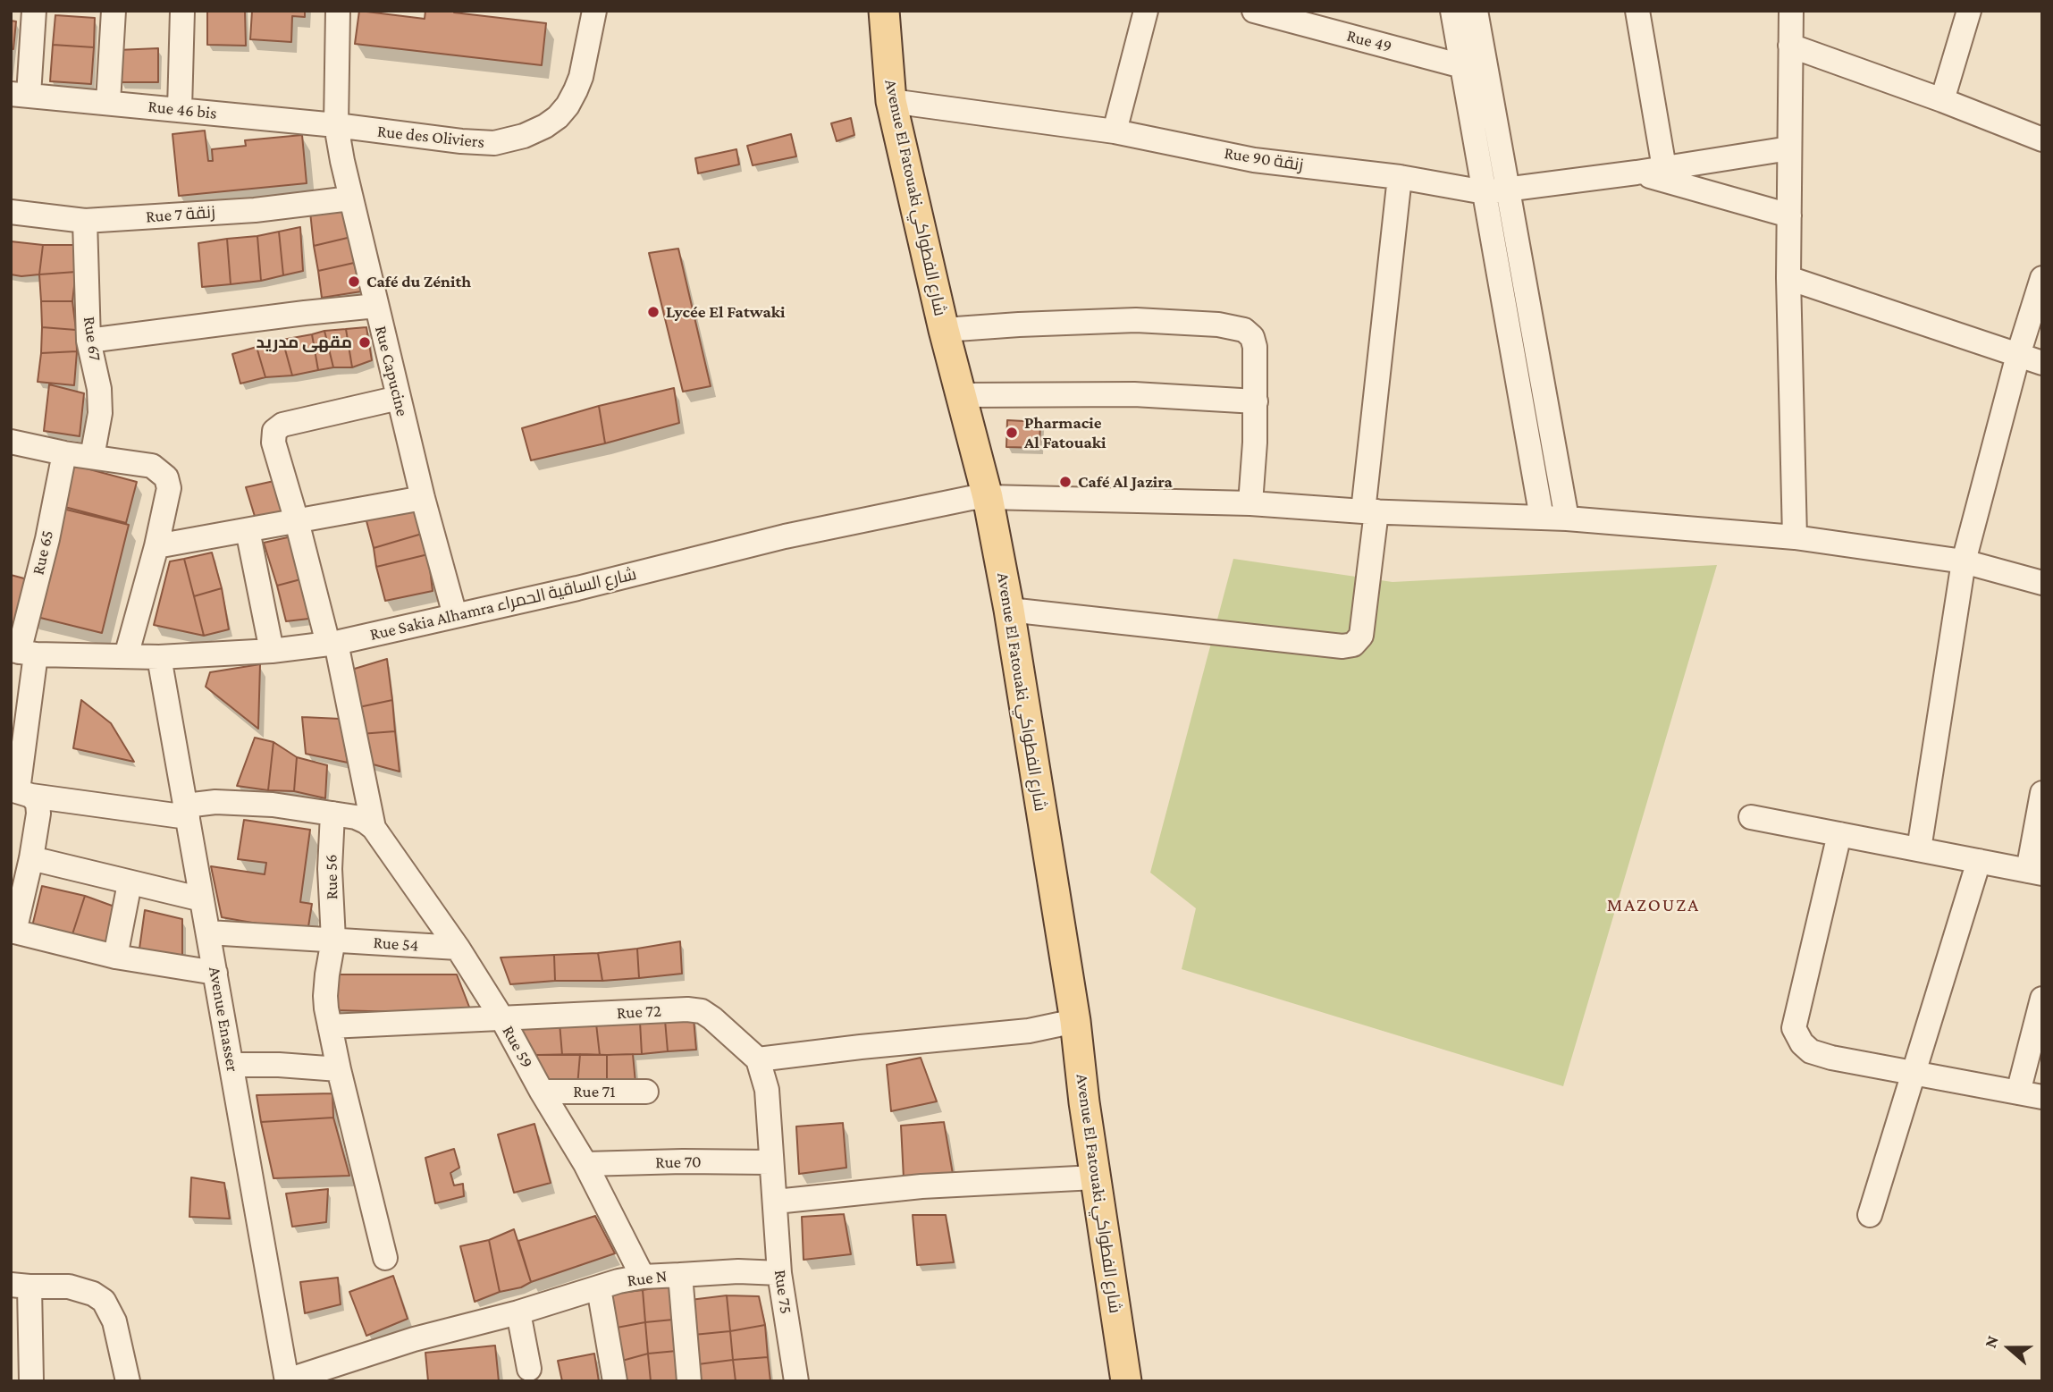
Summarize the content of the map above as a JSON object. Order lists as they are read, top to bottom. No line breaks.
{"streets":{"main road":["Avenue El Fatouaki شارع الفطواكي"],"street":["Rue 49","Rue 46 bis","Rue des Oliviers","Rue 90 زنقة","Rue 7 زنقة","Rue 67","Rue Capucine","Rue 65","Rue Sakia Alhamra شارع الساقية الحمراء","Rue 56","Rue 54","Rue 72","Avenue Enasser","Rue 59","Rue 71","Rue 70","Rue N","Rue 75"]},"crossings":[["Rue 46 bis","Rue des Oliviers"],["Rue 46 bis","Rue Capucine"],["Rue des Oliviers","Rue Capucine"],["Rue 90 زنقة","Avenue El Fatouaki شارع الفطواكي"],["Avenue El Fatouaki شارع الفطواكي","Rue Sakia Alhamra شارع الساقية الحمراء"],["Rue 7 زنقة","Rue 67"],["Rue 7 زنقة","Rue Capucine"],["Rue Capucine","Rue Sakia Alhamra شارع الساقية الحمراء"],["Rue 65","Rue Sakia Alhamra شارع الساقية الحمراء"],["Rue Sakia Alhamra شارع الساقية الحمراء","Avenue Enasser"],["Rue 56","Rue 54"],["Rue 56","Rue 72"],["Rue 54","Avenue Enasser"],["Rue 54","Rue 59"],["Rue 72","Rue 59"],["Rue 72","Rue 75"],["Avenue Enasser","Rue N"],["Rue 59","Rue 71"],["Rue 59","Rue 70"],["Rue 59","Rue N"],["Rue 70","Rue 75"],["Rue N","Rue 75"]],"districts":["MAZOUZA"],"places":["Café du Zénith","Lycée El Fatwaki","مقهى مدريد","Pharmacie Al Fatouaki","Café Al Jazira"],"north":"left"}
